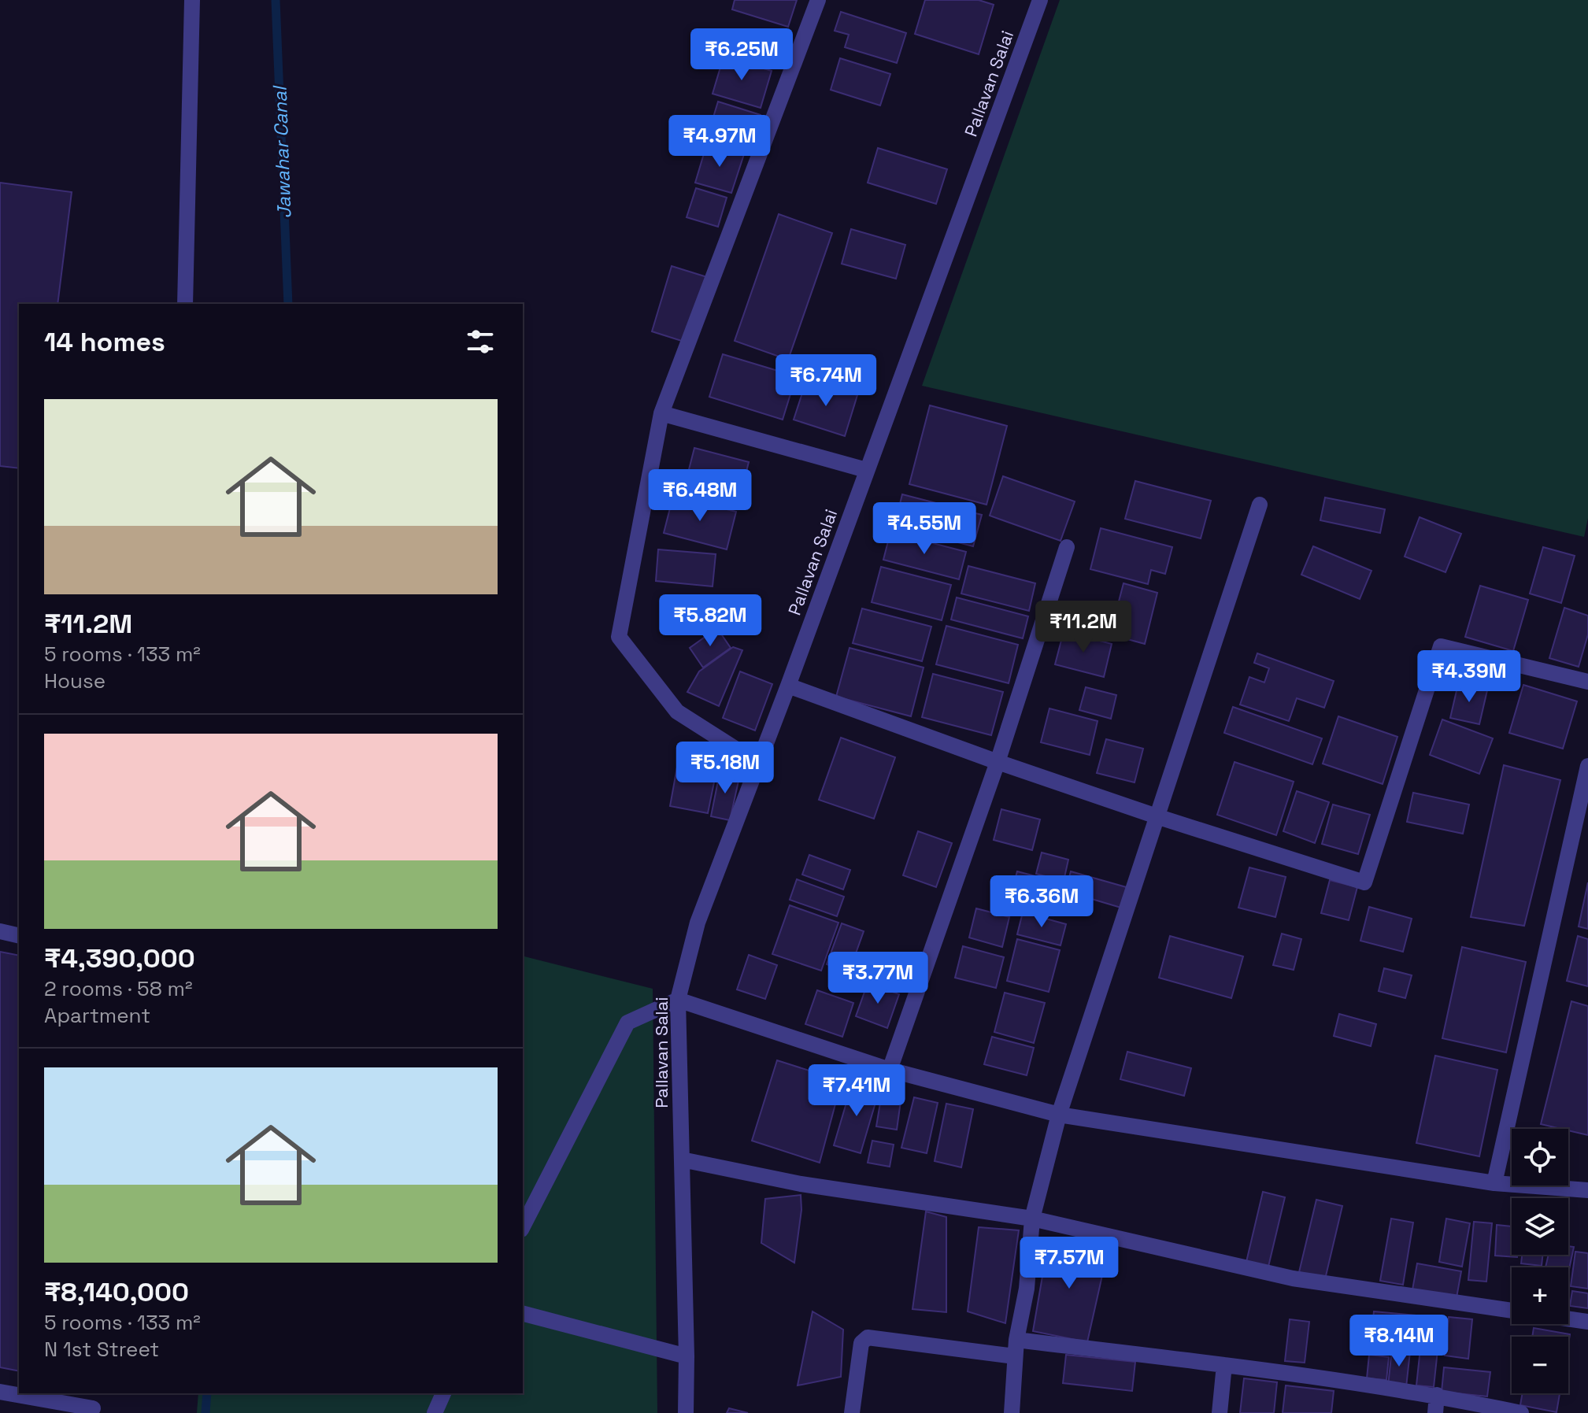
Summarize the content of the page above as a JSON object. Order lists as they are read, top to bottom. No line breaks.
{"streets":{"street":["Pallavan Salai"]},"water":["Jawahar Canal"],"page":{"price":["₹6.25M","₹4.97M","₹6.74M","₹6.48M","₹4.55M","₹5.82M","₹11.2M","₹4.39M","₹5.18M","₹6.36M","₹3.77M","₹7.41M","₹7.57M","₹8.14M"],"heading":"14 homes","list":[{"name":"₹11.2M","note":"5 rooms · 133 m² · House"},{"name":"₹4,390,000","note":"2 rooms · 58 m² · Apartment"},{"name":"₹8,140,000","note":"5 rooms · 133 m² · N 1st Street"}],"map_buttons":["+","−"]}}
